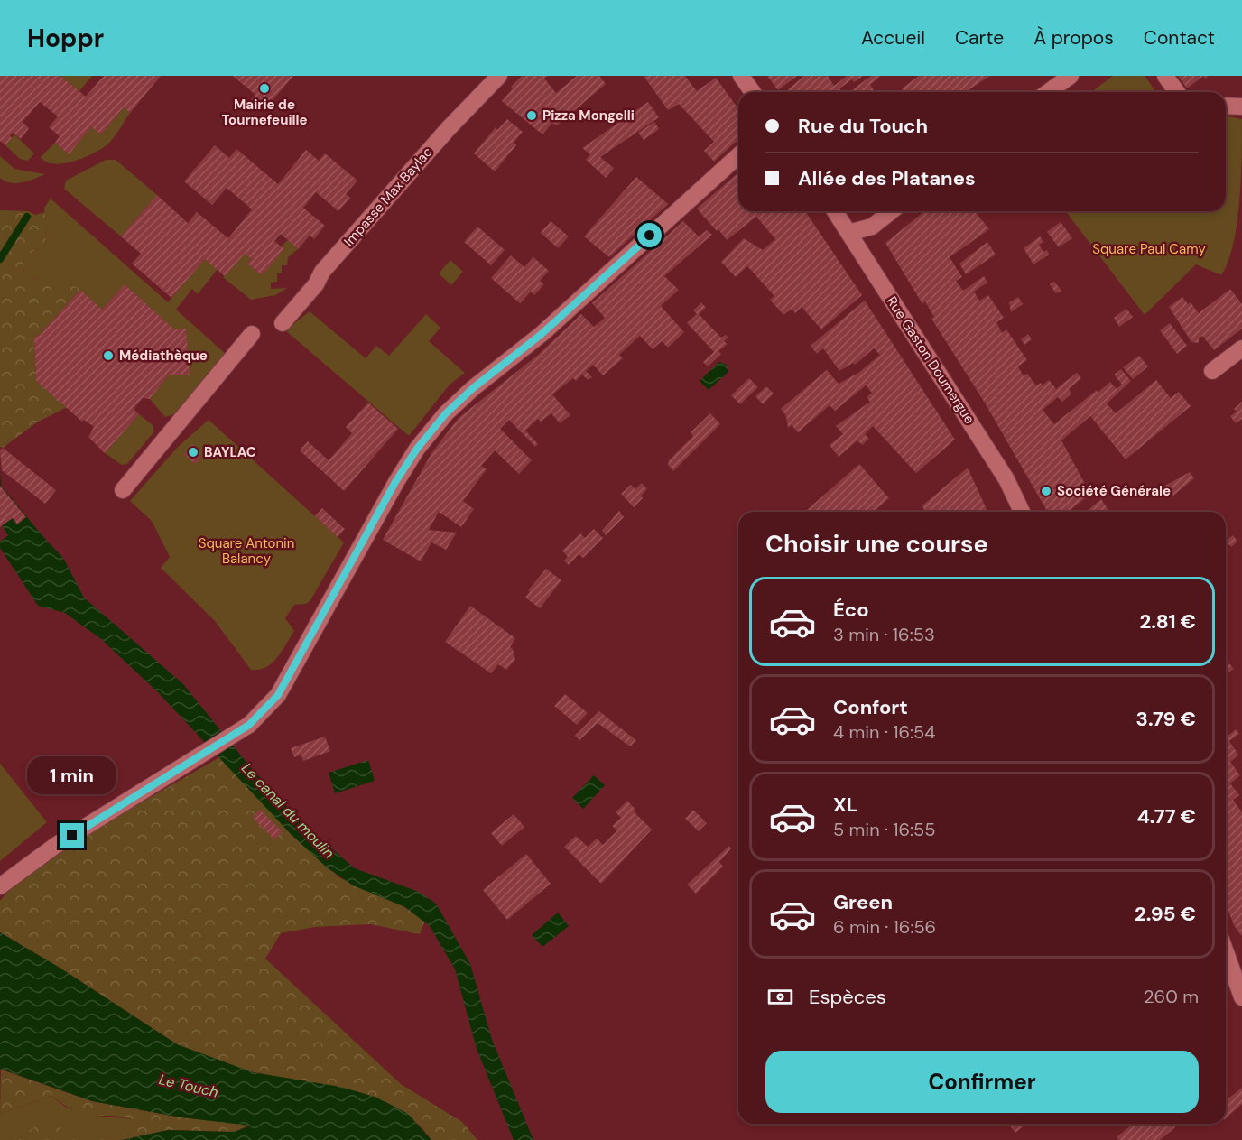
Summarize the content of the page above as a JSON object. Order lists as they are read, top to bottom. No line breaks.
{"streets":{"street":["Impasse Max Baylac","Rue Gaston Doumergue"]},"water":["Le canal du moulin","Le Touch"],"parks":["Square Paul Camy","Square Antonin Balancy"],"places":["Mairie de Tournefeuille","Pizza Mongelli","Médiathèque","BAYLAC","Société Générale"],"page":{"header":"Hoppr","nav":["Accueil","Carte","À propos","Contact"],"banner":["Rue du Touch","Allée des Platanes"],"heading":"Choisir une course","list":[{"name":"Éco","note":"3 min · 16:53","value":"2.81 €"},{"name":"Confort","note":"4 min · 16:54","value":"3.79 €"},{"name":"XL","note":"5 min · 16:55","value":"4.77 €"},{"name":"Green","note":"6 min · 16:56","value":"2.95 €"}],"bubble":"1 min","pay":["Espèces","260 m"],"buttons":"Confirmer"}}
